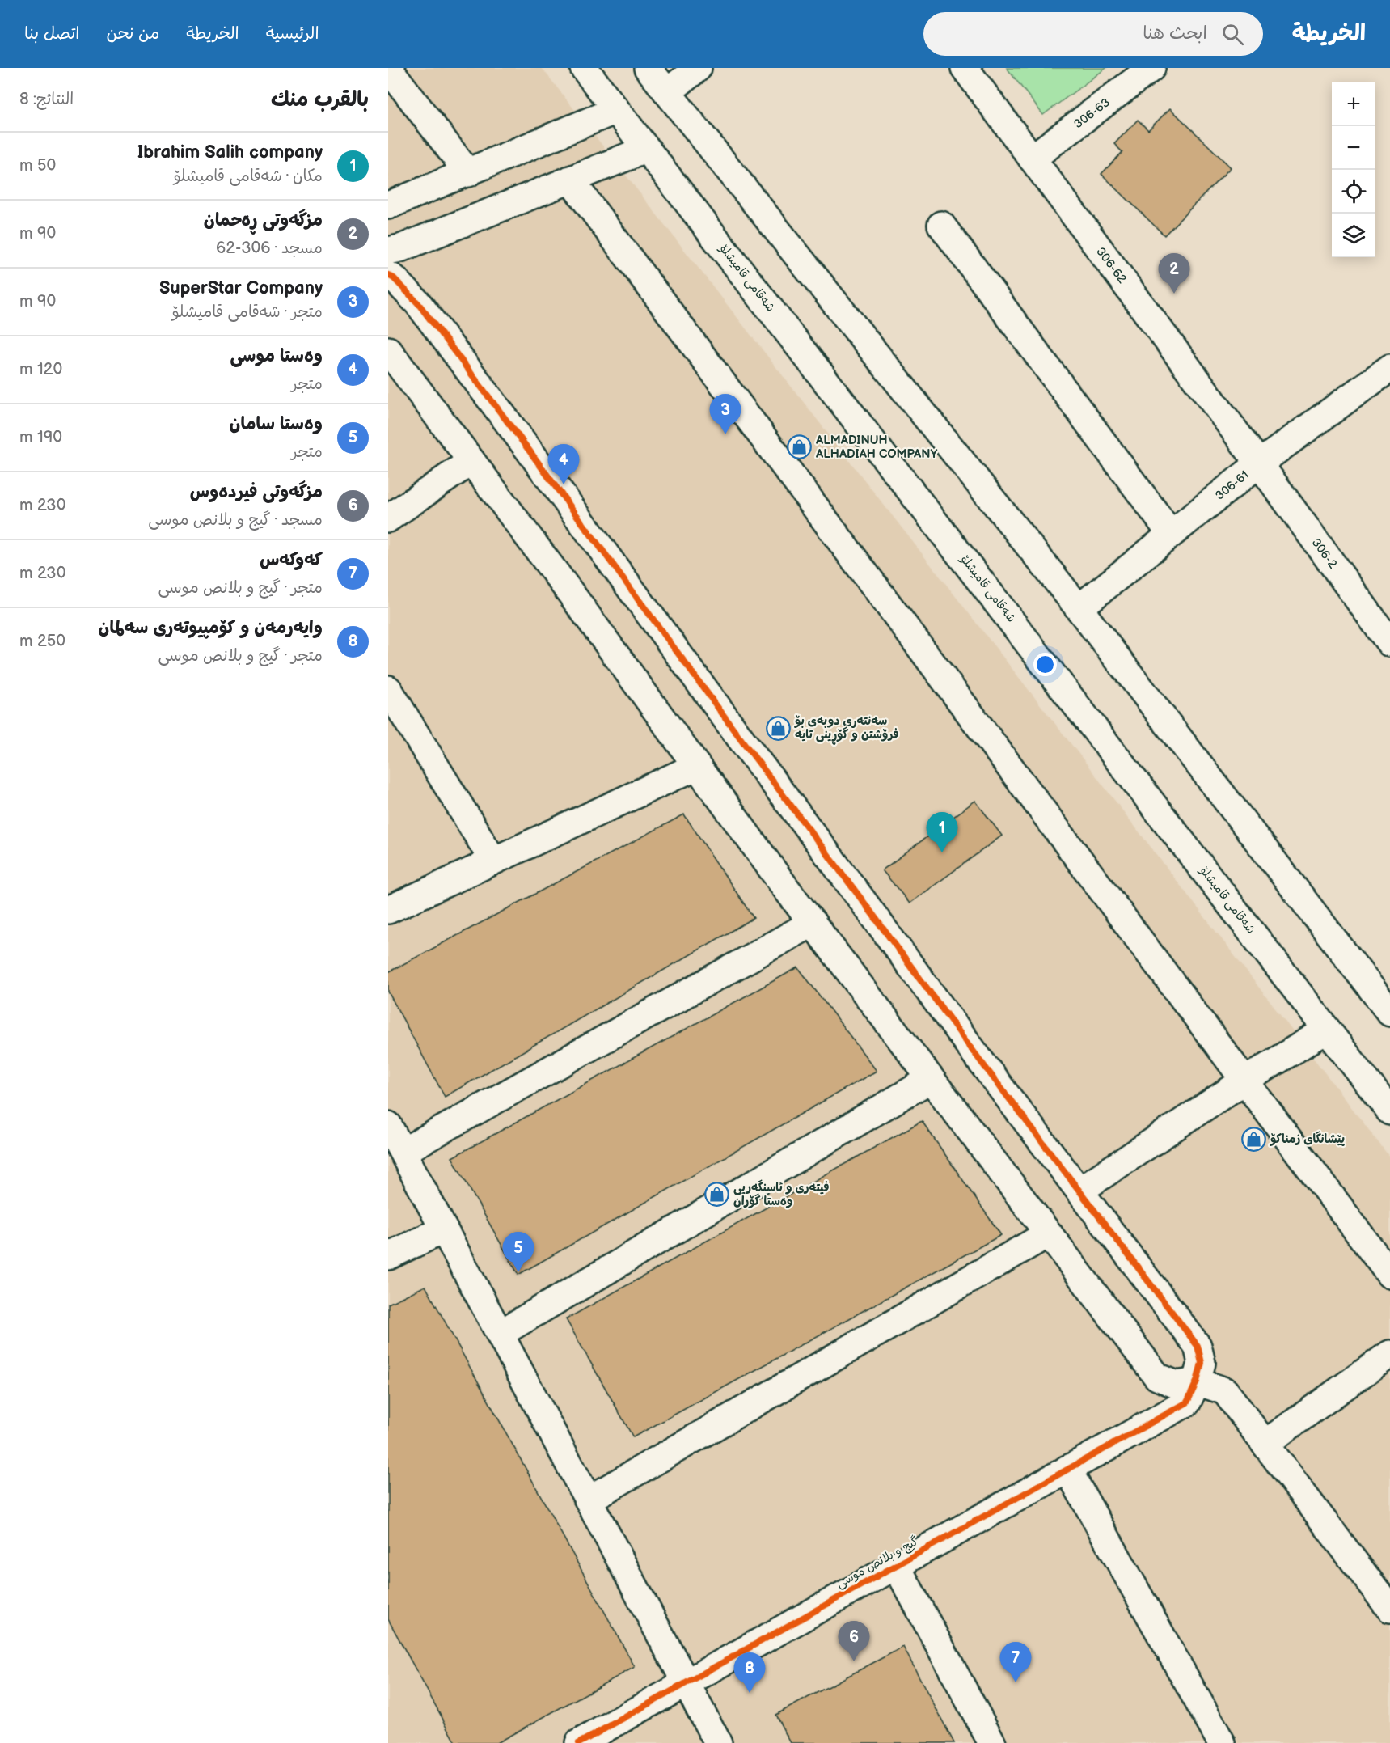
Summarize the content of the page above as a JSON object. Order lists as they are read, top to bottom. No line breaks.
{"streets":{"street":["306-63","306-62","شەقامی قامیشلۆ","306-61","306-2","گيج و بلانص موسى"]},"crossings":[["306-63","306-62"],["306-62","306-61"],["306-62","306-2"],["306-61","306-2"]],"places":{"shop":["ALMADINUH ALHADIAH COMPANY","سەنتەری دوبەی بۆ فرۆشتن و گۆڕینی تایە","پێشانگای زمناكۆ","فیتەری و ئاسنگەریی وەستا گۆران"]},"page":{"header":"الخريطة","search":"ابحث هنا","nav":["الرئيسية","الخريطة","من نحن","اتصل بنا"],"heading":["بالقرب منك","النتائج: 8"],"map_buttons":["+","−"],"list":[{"mark":"1","name":"Ibrahim Salih company","note":"مكان · شەقامی قامیشلۆ","value":"50 m"},{"mark":"2","name":"مزگەوتی ڕەحمان","note":"مسجد · 306-62","value":"90 m"},{"mark":"3","name":"SuperStar Company","note":"متجر · شەقامی قامیشلۆ","value":"90 m"},{"mark":"4","name":"وەستا موسی","note":"متجر","value":"120 m"},{"mark":"5","name":"وەستا سامان","note":"متجر","value":"190 m"},{"mark":"6","name":"مزگه‌وتی فیرده‌وس","note":"مسجد · گيج و بلانص موسى","value":"230 m"},{"mark":"7","name":"كه‌وكه‌س","note":"متجر · گيج و بلانص موسى","value":"230 m"},{"mark":"8","name":"وایەرمەن و کۆمپیوتەری سەلمان","note":"متجر · گيج و بلانص موسى","value":"250 m"}],"pins":["2","3","4","1","5","6","7","8"]}}
